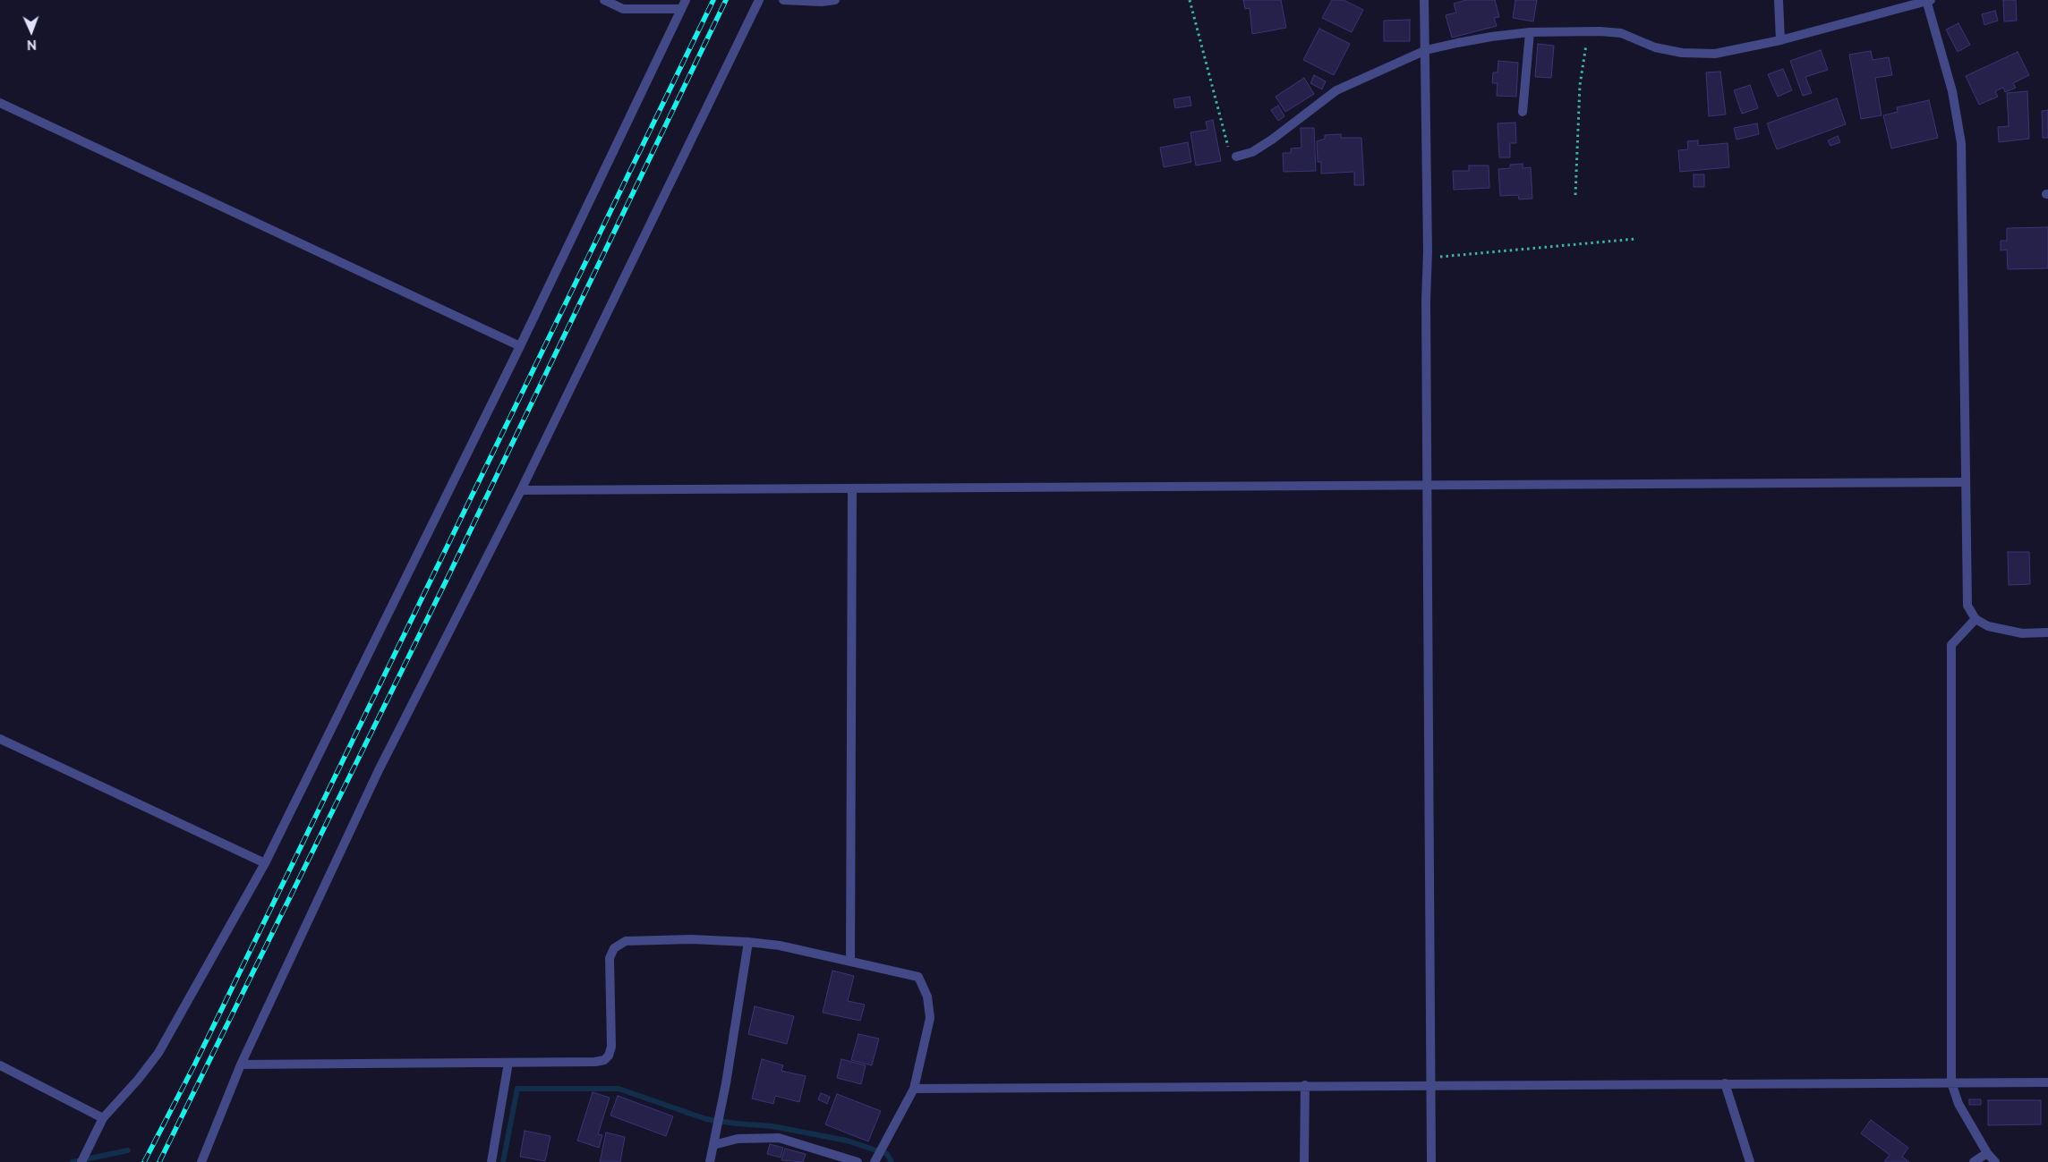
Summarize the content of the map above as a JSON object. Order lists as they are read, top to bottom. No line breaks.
{"north":"bottom"}
